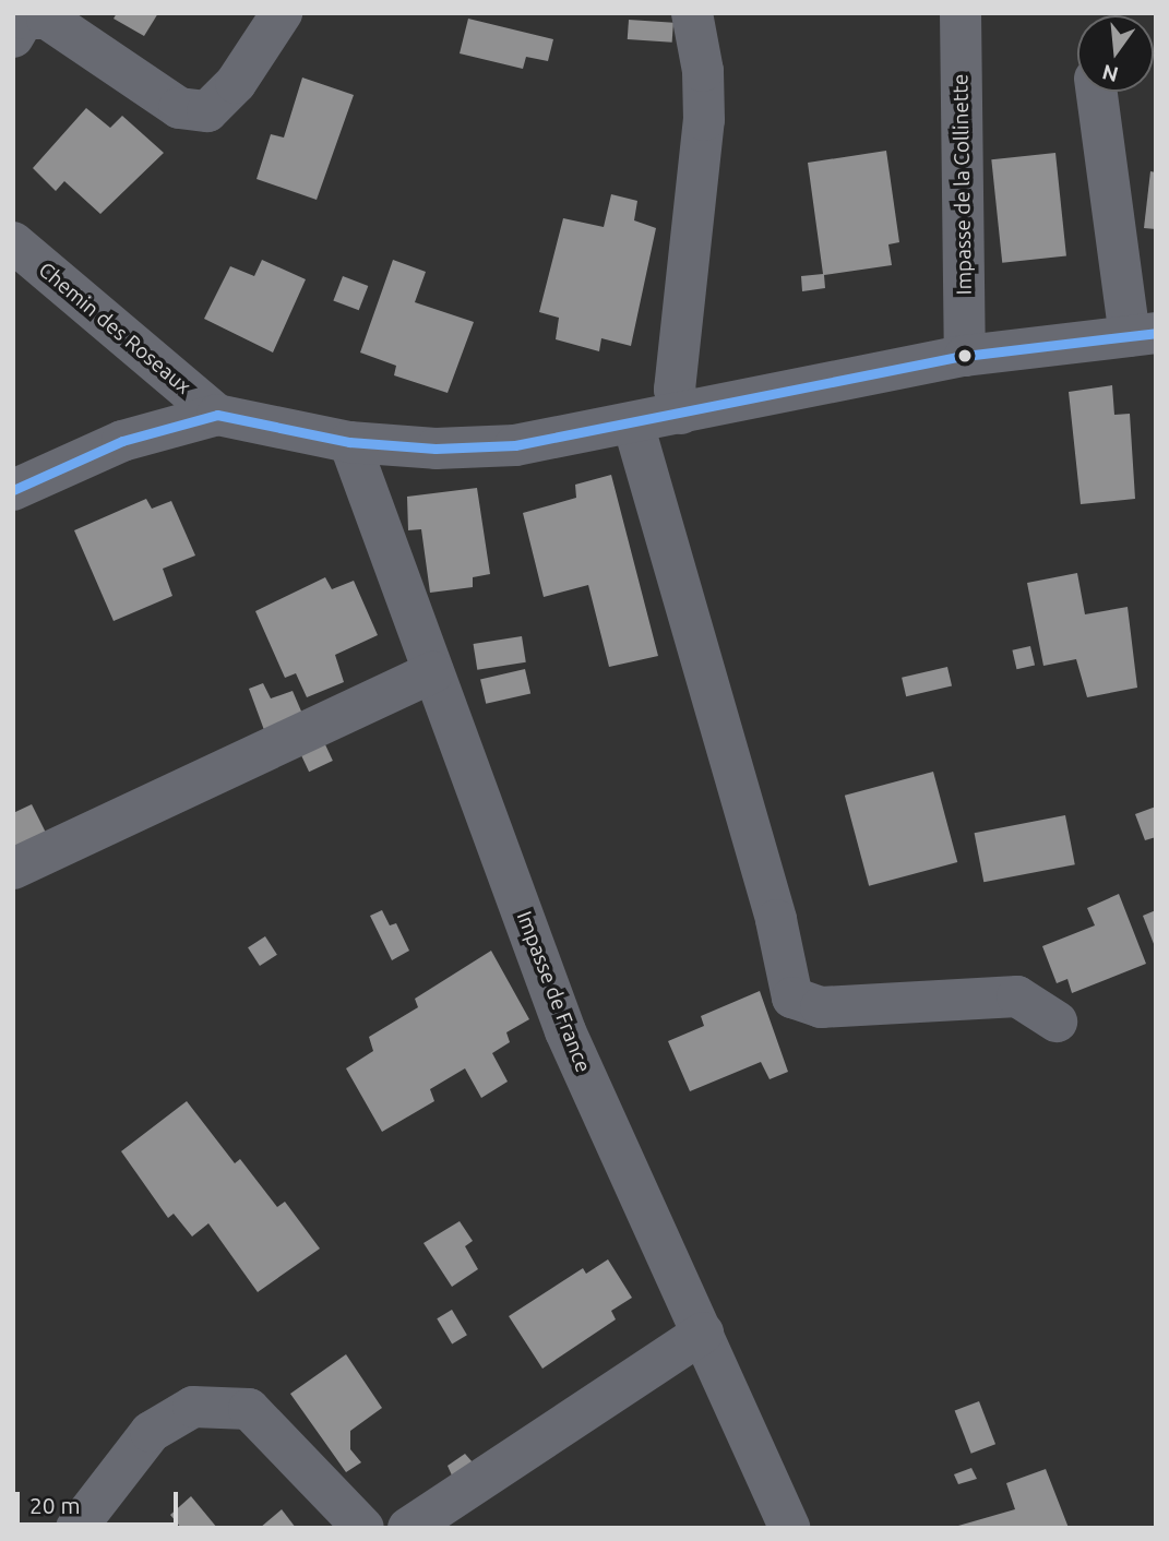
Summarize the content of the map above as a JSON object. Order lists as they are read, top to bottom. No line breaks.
{"streets":{"street":["Impasse de la Collinette","Chemin des Roseaux","Impasse de France"]},"scale_bar":"20 m","north":"bottom"}
